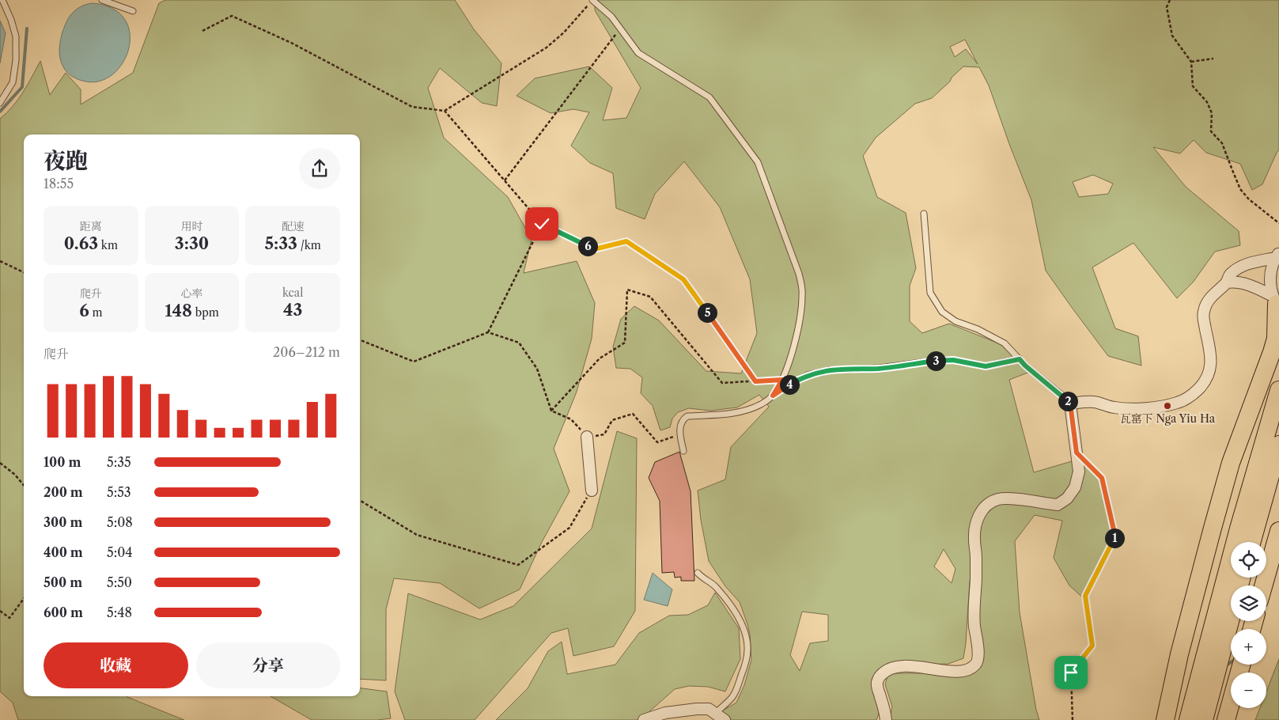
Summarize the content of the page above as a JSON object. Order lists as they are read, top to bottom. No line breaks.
{"places":["瓦窰下 Nga Yiu Ha"],"page":{"heading":["夜跑","18:55"],"stats":[["距离","0.63 km"],["用时","3:30"],["配速","5:33 /km"],["爬升","6 m"],["心率","148 bpm"],["kcal","43"]],"pins":["6","5","3","4","2","1"],"chart":["爬升","206–212 m"],"list":[{"name":"100 m","note":"5:35"},{"name":"200 m","note":"5:53"},{"name":"300 m","note":"5:08"},{"name":"400 m","note":"5:04"},{"name":"500 m","note":"5:50"},{"name":"600 m","note":"5:48"}],"map_buttons":["+","−"],"buttons":["收藏","分享"]}}
